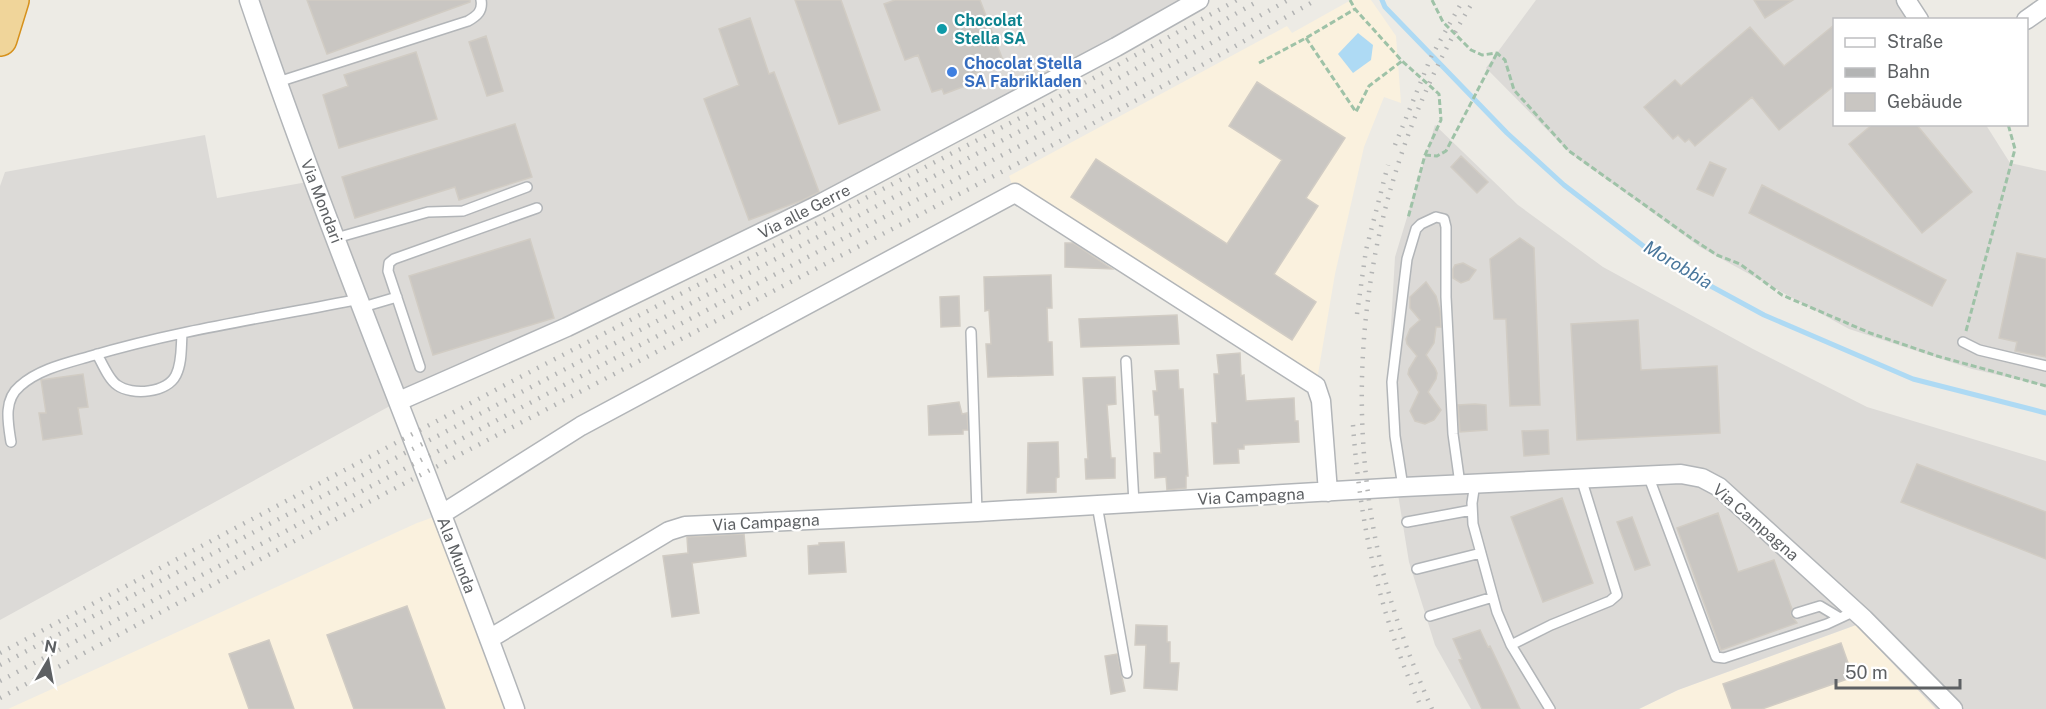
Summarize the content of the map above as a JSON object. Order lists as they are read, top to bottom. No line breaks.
{"streets":{"street":["Via Mondari","Via alle Gerre","Via Campagna","Ala Munda"]},"crossings":[["Via Mondari","Via alle Gerre"],["Via Mondari","Ala Munda"],["Via alle Gerre","Ala Munda"],["Via Campagna","Ala Munda"]],"water":["Morobbia"],"places":["Chocolat Stella SA","Chocolat Stella SA Fabrikladen"],"legend":["Straße","Bahn","Gebäude"],"scale_bar":"50 m","north":"top"}
